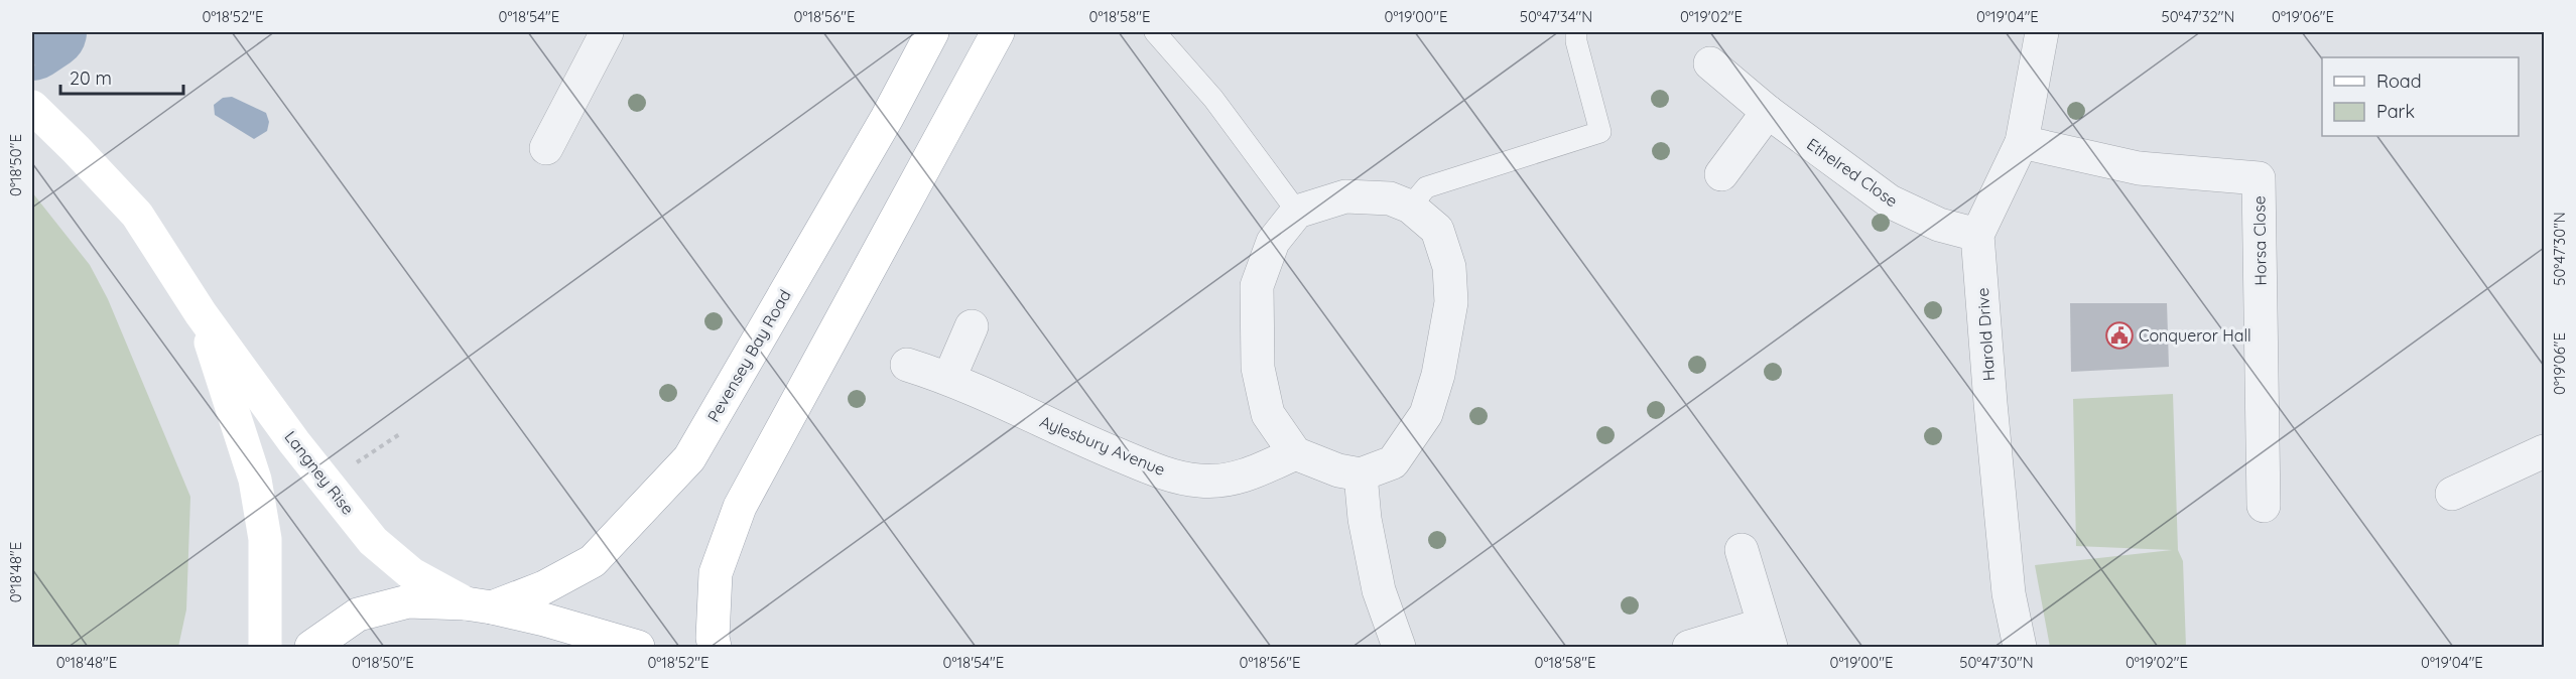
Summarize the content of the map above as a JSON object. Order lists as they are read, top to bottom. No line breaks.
{"streets":{"main road":["Pevensey Bay Road","Langney Rise"],"street":["Ethelred Close","Horsa Close","Harold Drive","Aylesbury Avenue"]},"crossings":[["Ethelred Close","Harold Drive"],["Pevensey Bay Road","Langney Rise"]],"places":{"public building":["Conqueror Hall"]},"legend":["Road","Park"],"scale_bar":"20 m","coordinates":["0°18'52\"E","0°18'54\"E","0°18'56\"E","0°18'58\"E","0°19'00\"E","50°47'34\"N","0°19'02\"E","0°19'04\"E","50°47'32\"N","0°19'06\"E","0°18'50\"E","50°47'30\"N","0°18'48\"E"]}
